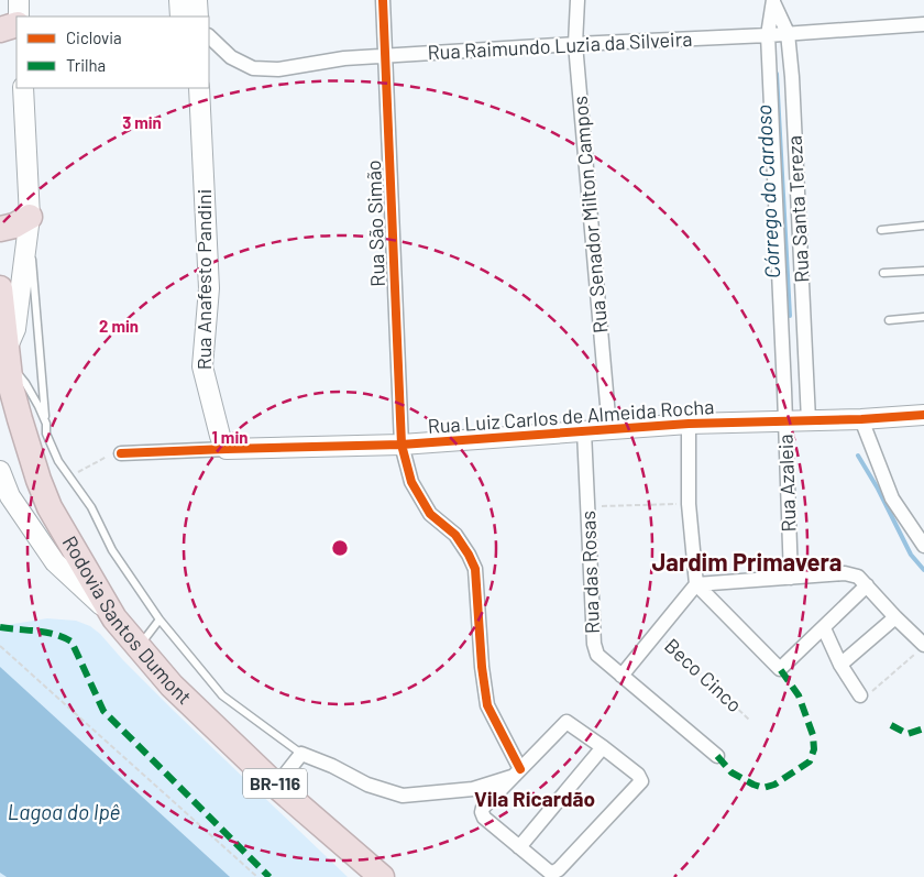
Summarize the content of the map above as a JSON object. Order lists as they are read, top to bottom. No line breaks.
{"streets":{"highway":["Rodovia Santos Dumont","BR-116"],"street":["Rua Raimundo Luzia da Silveira","Rua Santa Tereza","Rua Senador Milton Campos","Rua São Simão","Rua Anafesto Pandini","Rua Luiz Carlos de Almeida Rocha","Rua Azaleia","Rua das Rosas"],"path":["Beco Cinco"]},"crossings":[["Rua Raimundo Luzia da Silveira","Rua Santa Tereza"],["Rua Raimundo Luzia da Silveira","Rua Senador Milton Campos"],["Rua Raimundo Luzia da Silveira","Rua São Simão"],["Rua Santa Tereza","Rua Luiz Carlos de Almeida Rocha"],["Rua Santa Tereza","Rua Azaleia"],["Rua Senador Milton Campos","Rua Luiz Carlos de Almeida Rocha"],["Rua São Simão","Rua Luiz Carlos de Almeida Rocha"],["Rua Anafesto Pandini","Rua Luiz Carlos de Almeida Rocha"],["Rua Luiz Carlos de Almeida Rocha","Rua Azaleia"],["Rua Luiz Carlos de Almeida Rocha","Rua das Rosas"]],"districts":["Jardim Primavera","Vila Ricardão"],"water":["Córrego do Cardoso","Lagoa do Ipê"],"legend":["Ciclovia","Trilha"],"rings":["3 min","2 min","1 min"]}
